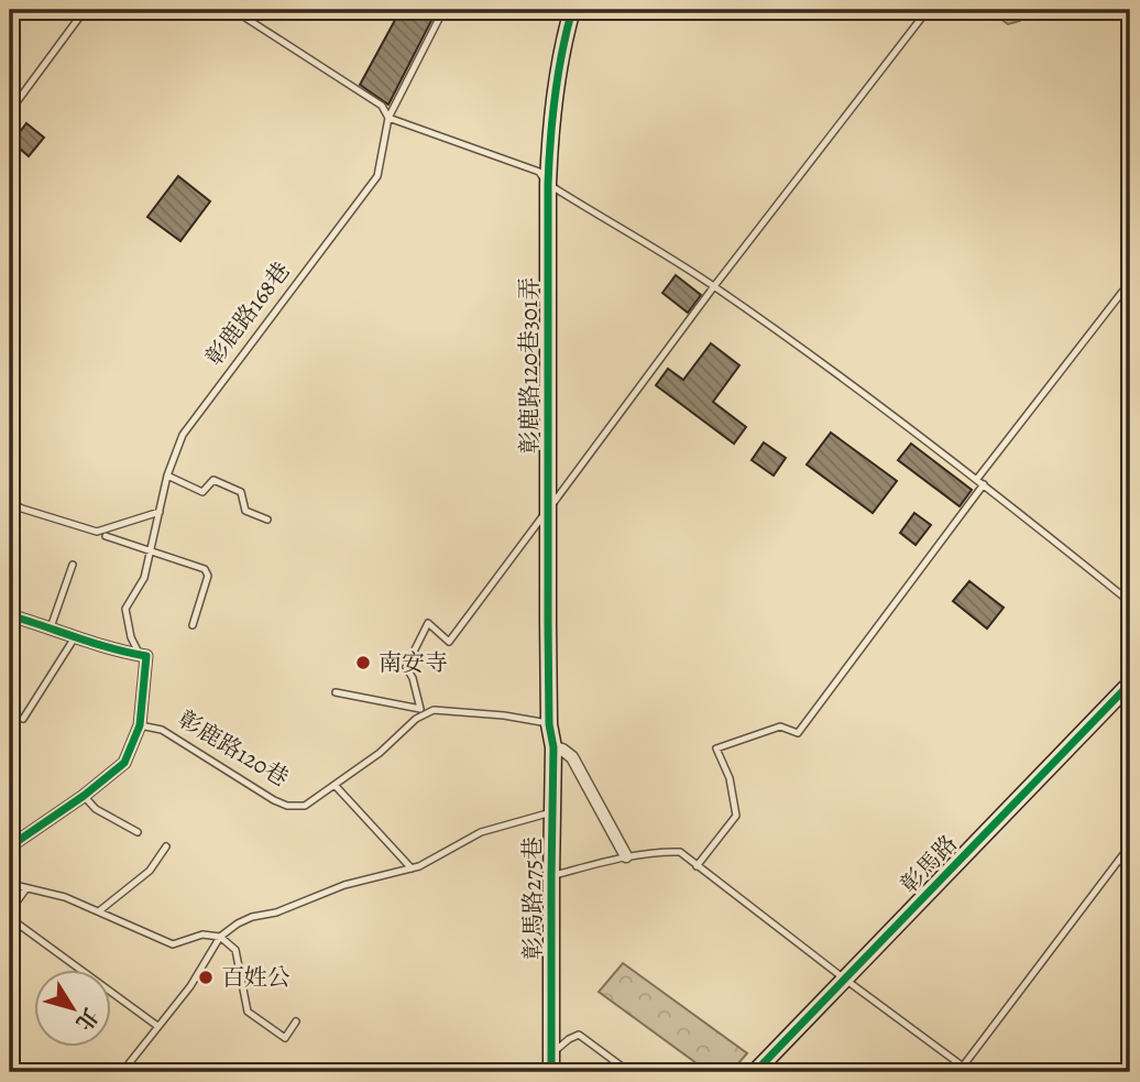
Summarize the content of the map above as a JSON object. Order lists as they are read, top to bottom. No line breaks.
{"streets":{"street":["彰鹿路120巷301弄","彰鹿路120巷","彰馬路","彰馬路275巷"],"lane":["彰鹿路168巷"]},"crossings":[["彰鹿路168巷","彰鹿路120巷"],["彰鹿路120巷301弄","彰馬路275巷"]],"places":["南安寺","百姓公"],"north":"bottom right"}
